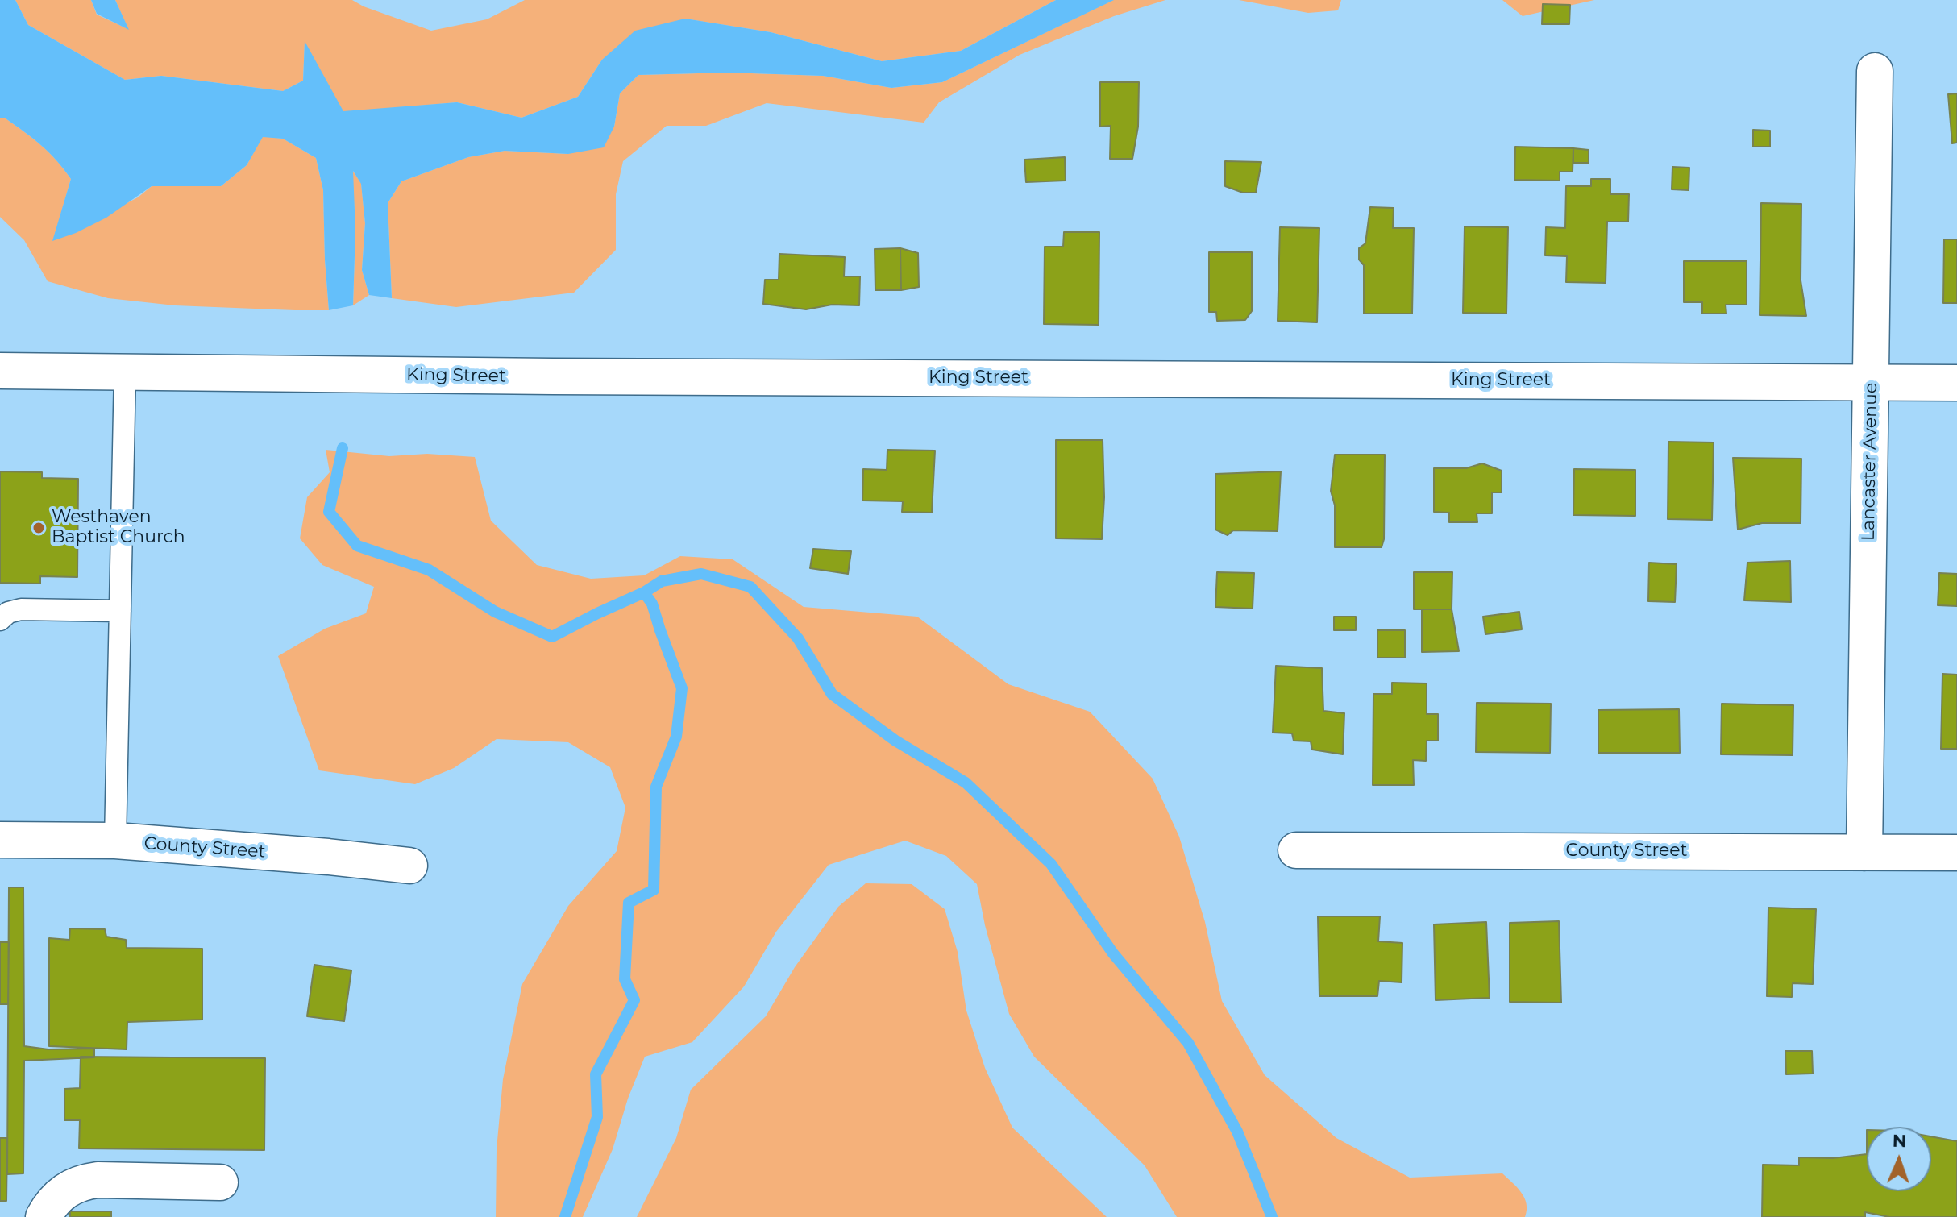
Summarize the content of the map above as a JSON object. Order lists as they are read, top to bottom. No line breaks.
{"streets":{"street":["King Street","Lancaster Avenue","County Street"]},"crossings":[["King Street","Lancaster Avenue"],["Lancaster Avenue","County Street"]],"places":["Westhaven Baptist Church"],"north":"top"}
